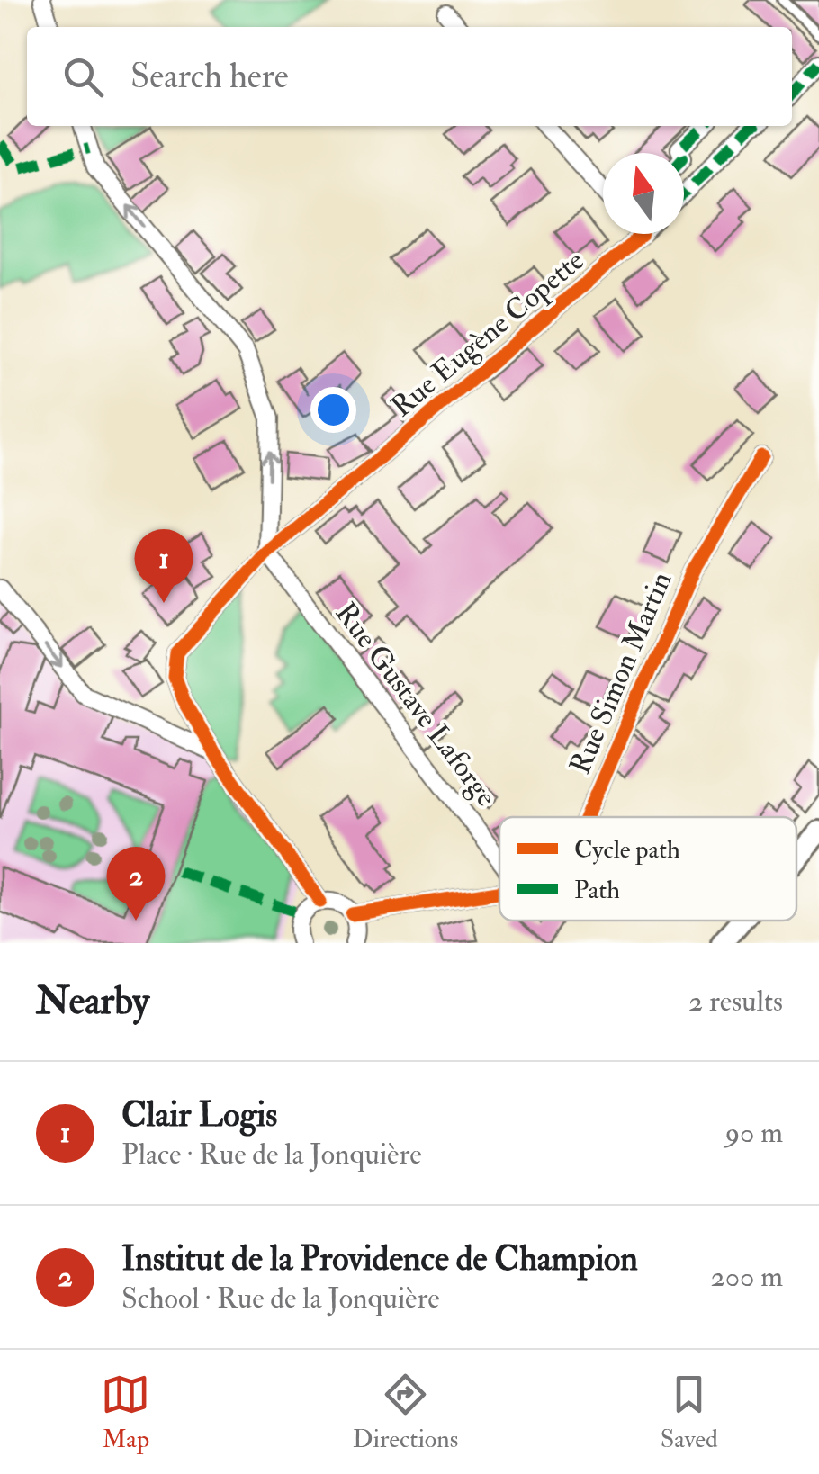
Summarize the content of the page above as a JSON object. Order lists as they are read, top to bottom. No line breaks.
{"streets":{"street":["Rue Eugène Copette","Rue Simon Martin","Rue Gustave Laforge"]},"crossings":[["Rue Eugène Copette","Rue Gustave Laforge"]],"legend":["Cycle path","Path"],"north":"top","page":{"search":"Search here","pins":["1","2"],"heading":["Nearby","2 results"],"list":[{"mark":"1","name":"Clair Logis","note":"Place · Rue de la Jonquière","value":"90 m"},{"mark":"2","name":"Institut de la Providence de Champion","note":"School · Rue de la Jonquière","value":"200 m"}],"nav":["Map","Directions","Saved"]}}
